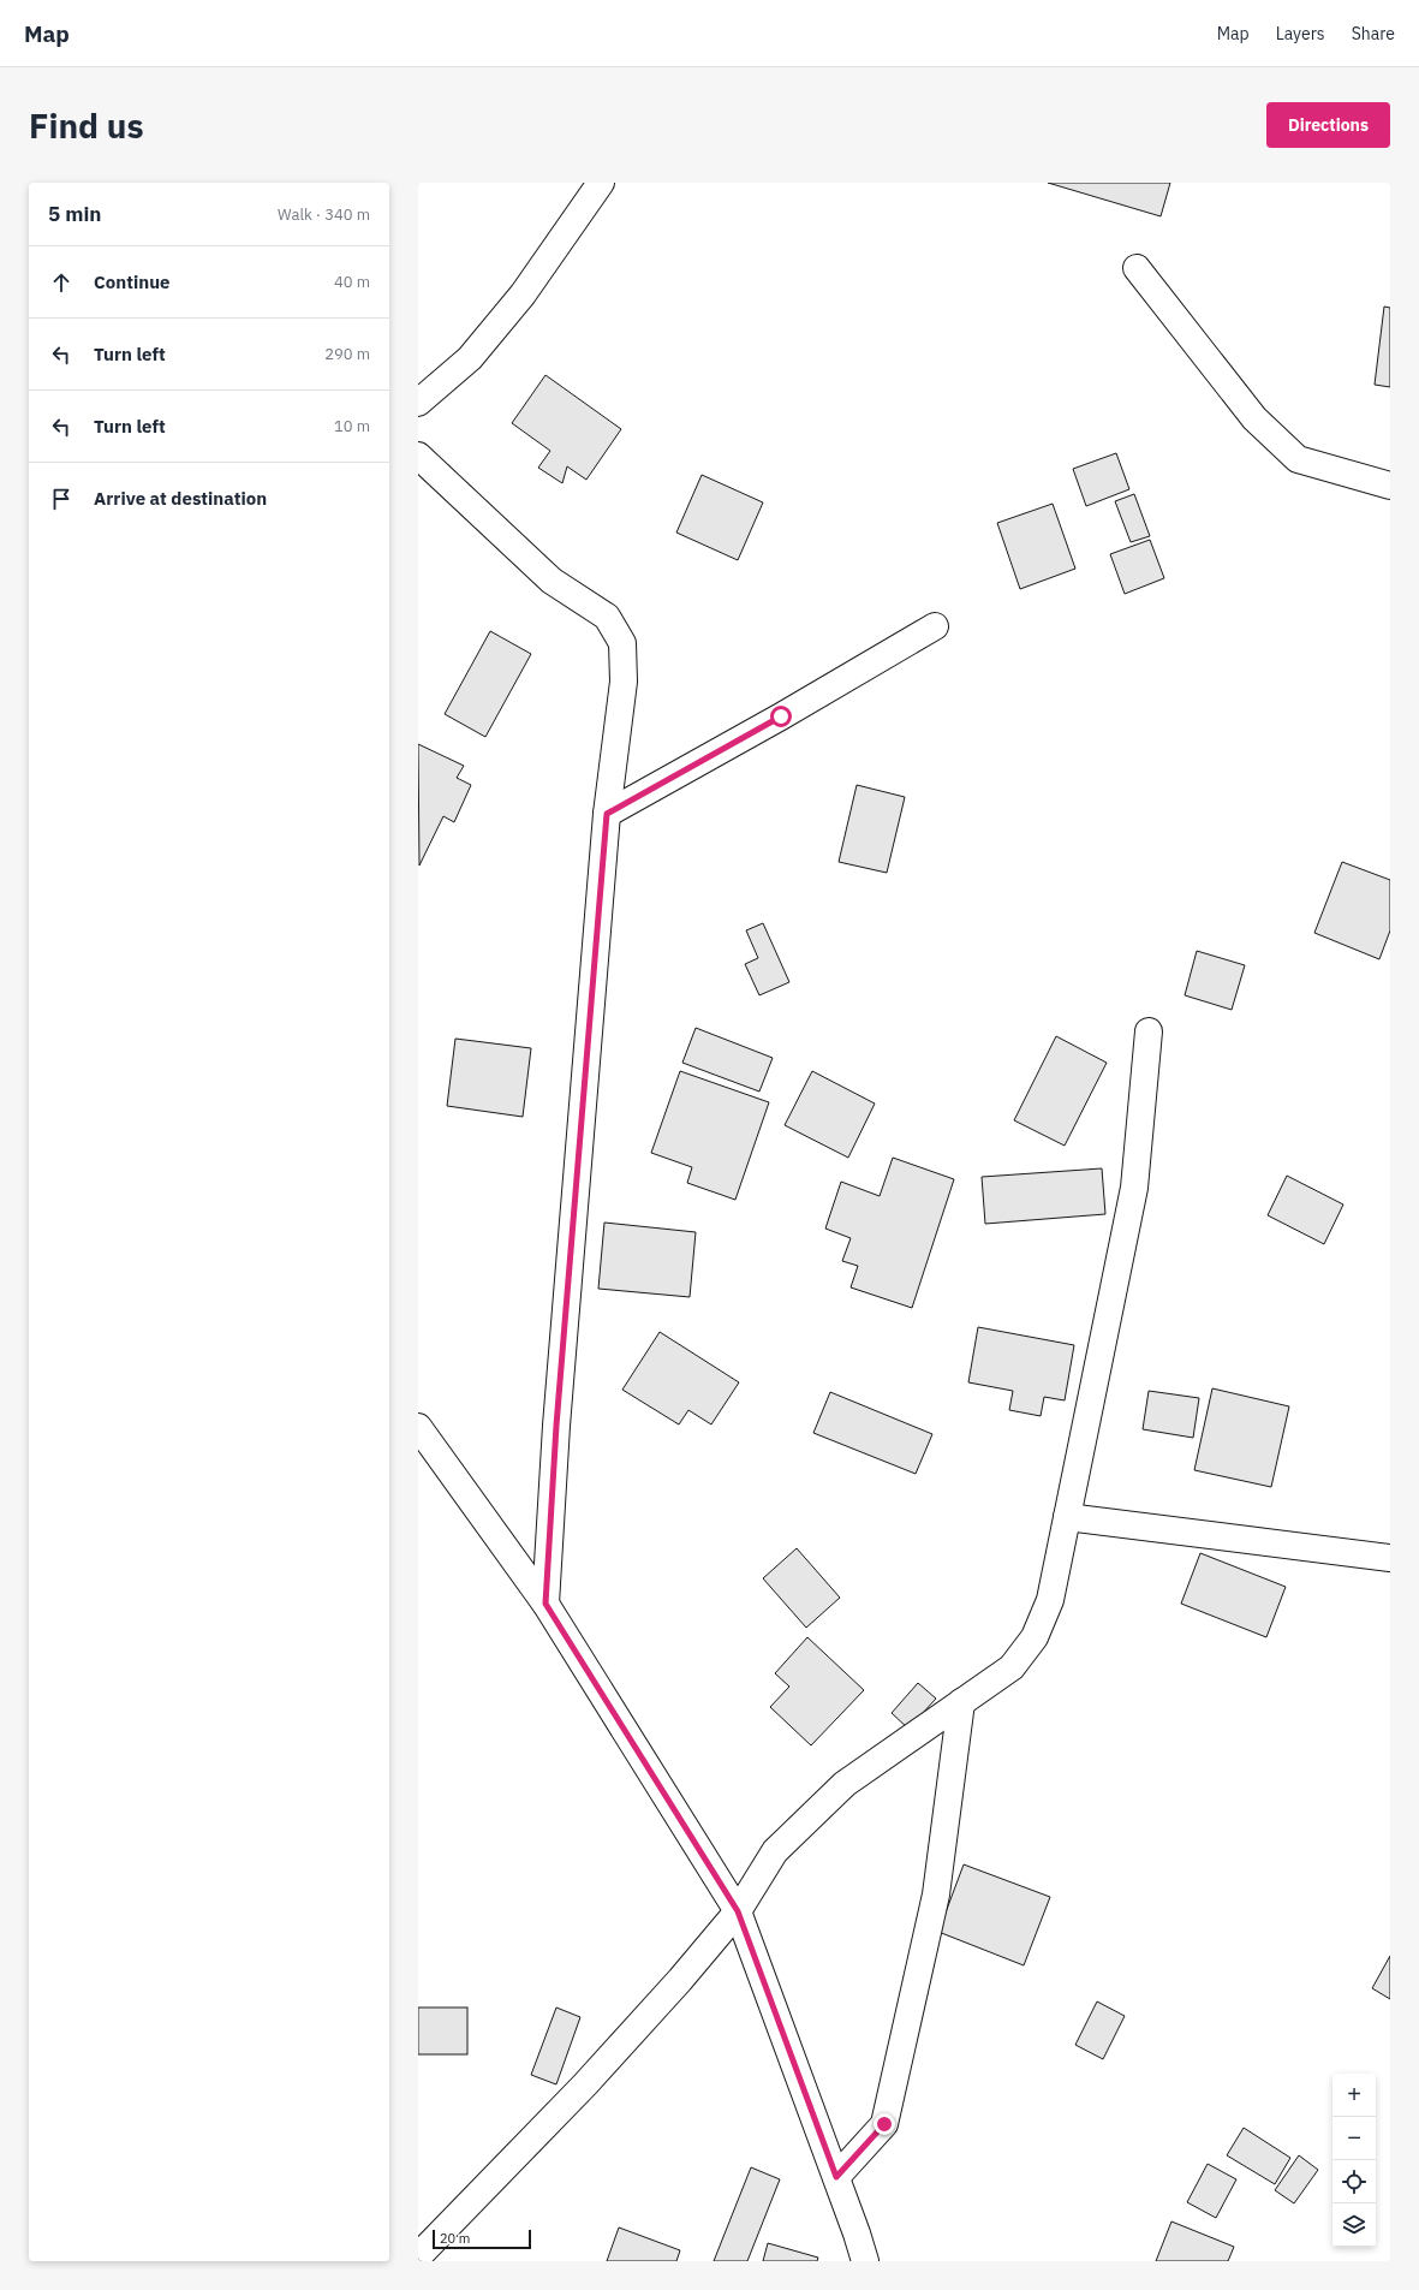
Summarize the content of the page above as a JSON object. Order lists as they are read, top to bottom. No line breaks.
{"scale_bar":"20 m","page":{"header":"Map","nav":["Map","Layers","Share"],"buttons":"Directions","title":"Find us","heading":["5 min","Walk · 340 m"],"list":[["Continue","40 m"],["Turn left","290 m"],["Turn left","10 m"],"Arrive at destination"],"map_buttons":["+","−"],"scale":"20 m"}}
